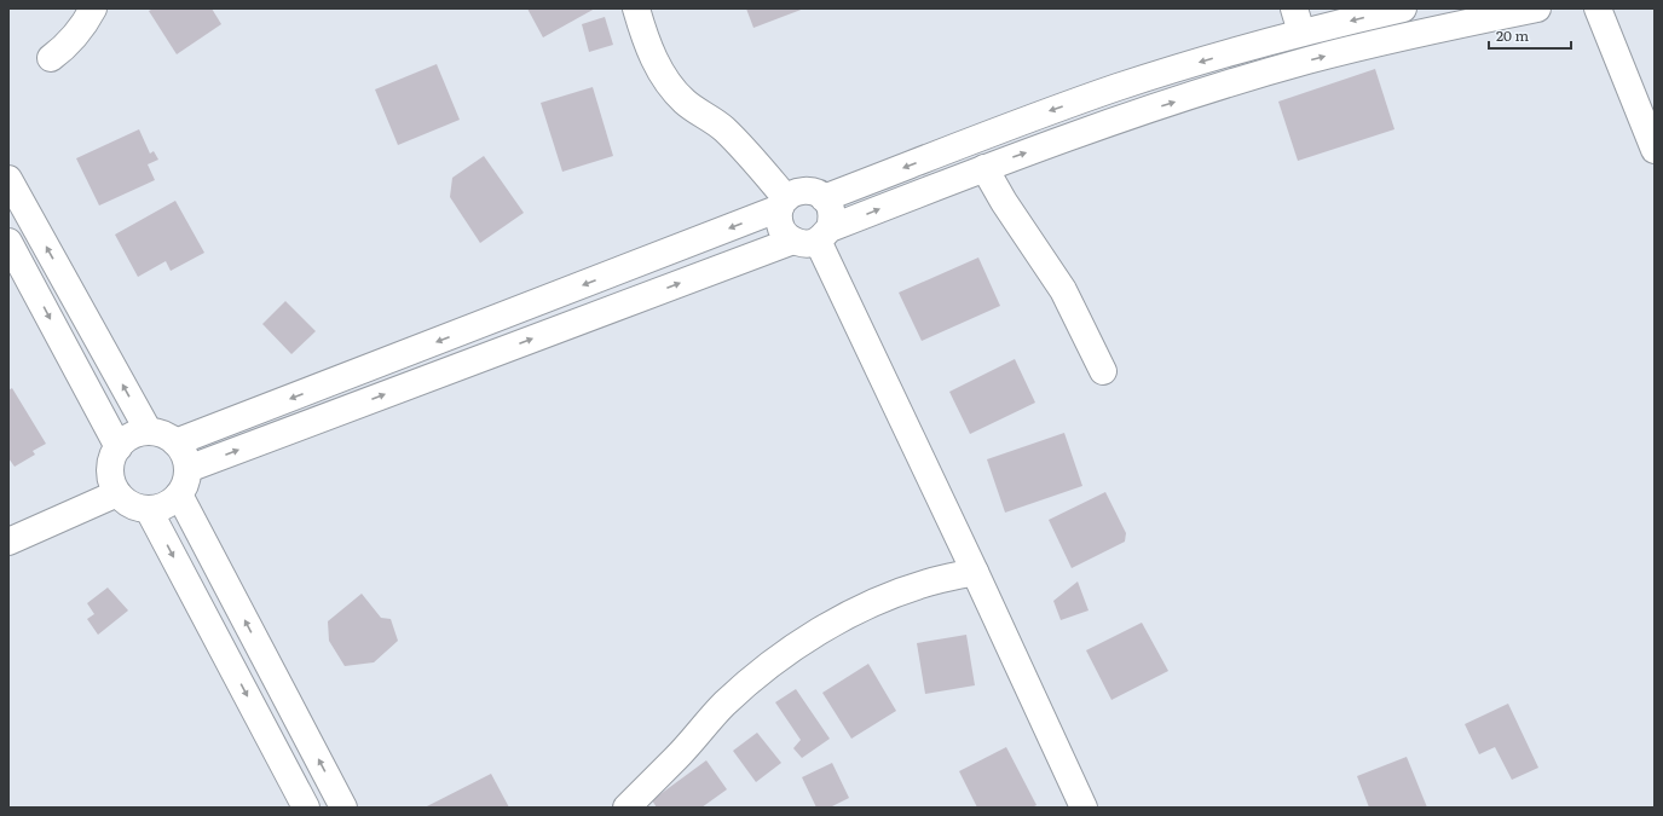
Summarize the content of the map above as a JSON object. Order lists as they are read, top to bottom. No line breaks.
{"scale_bar":"20 m"}
